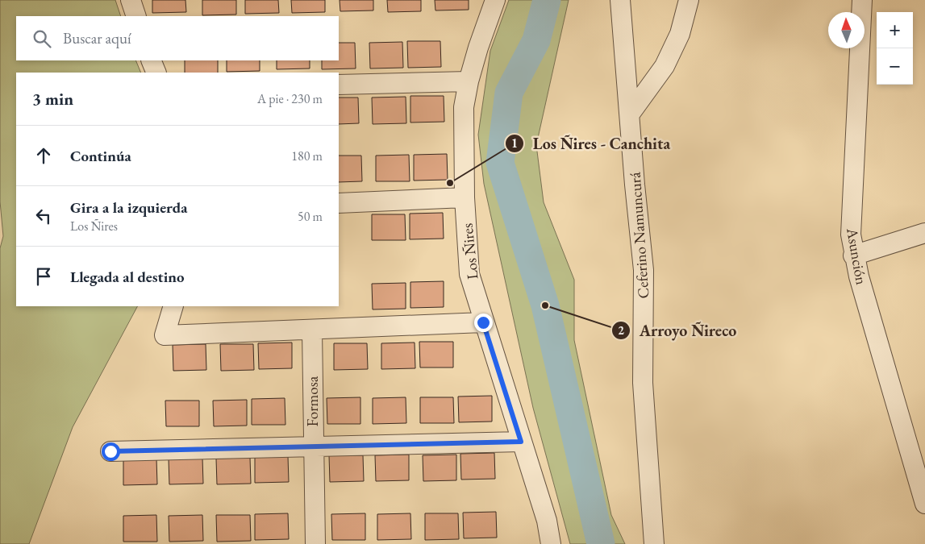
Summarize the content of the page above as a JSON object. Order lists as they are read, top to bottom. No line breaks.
{"streets":{"street":["Ceferino Namuncurá","Los Ñires","Asunción","Formosa"]},"places":["Los Ñires - Canchita","Arroyo Ñireco"],"north":"top","page":{"map_buttons":["+","−"],"search":"Buscar aquí","heading":["3 min","A pie · 230 m"],"list":[["Continúa","180 m"],["Gira a la izquierda","Los Ñires","50 m"],"Llegada al destino"]}}
